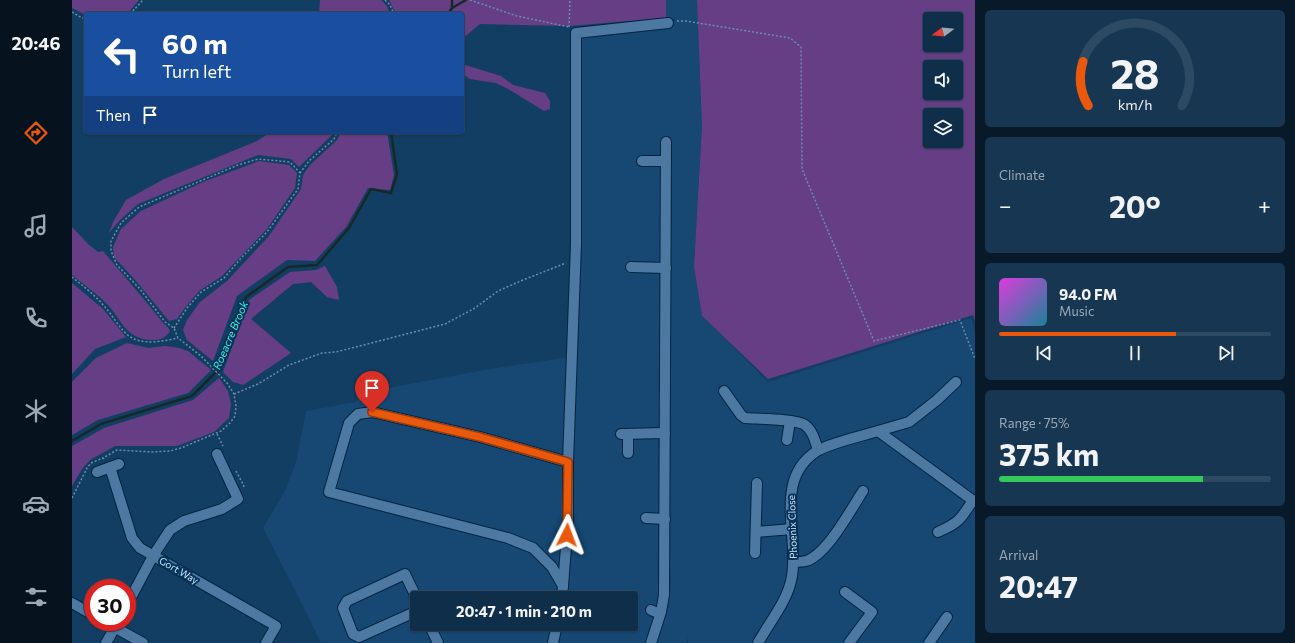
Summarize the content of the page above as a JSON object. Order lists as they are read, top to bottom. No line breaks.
{"streets":{"street":["Phoenix Close","Gort Way"]},"water":["Roeacre Brook"],"north":"left","page":{"tabs":"20:46","turn":["60 m","Turn left"],"then":"Then","tile":["Climate",["Range · 75%","375 km"],["Arrival","20:47"]],"heat":["−","20°","+"],"song":["94.0 FM","Music"],"limit":"30","trip":"20:47 · 1 min · 210 m","gauge":["28","km/h"]}}
